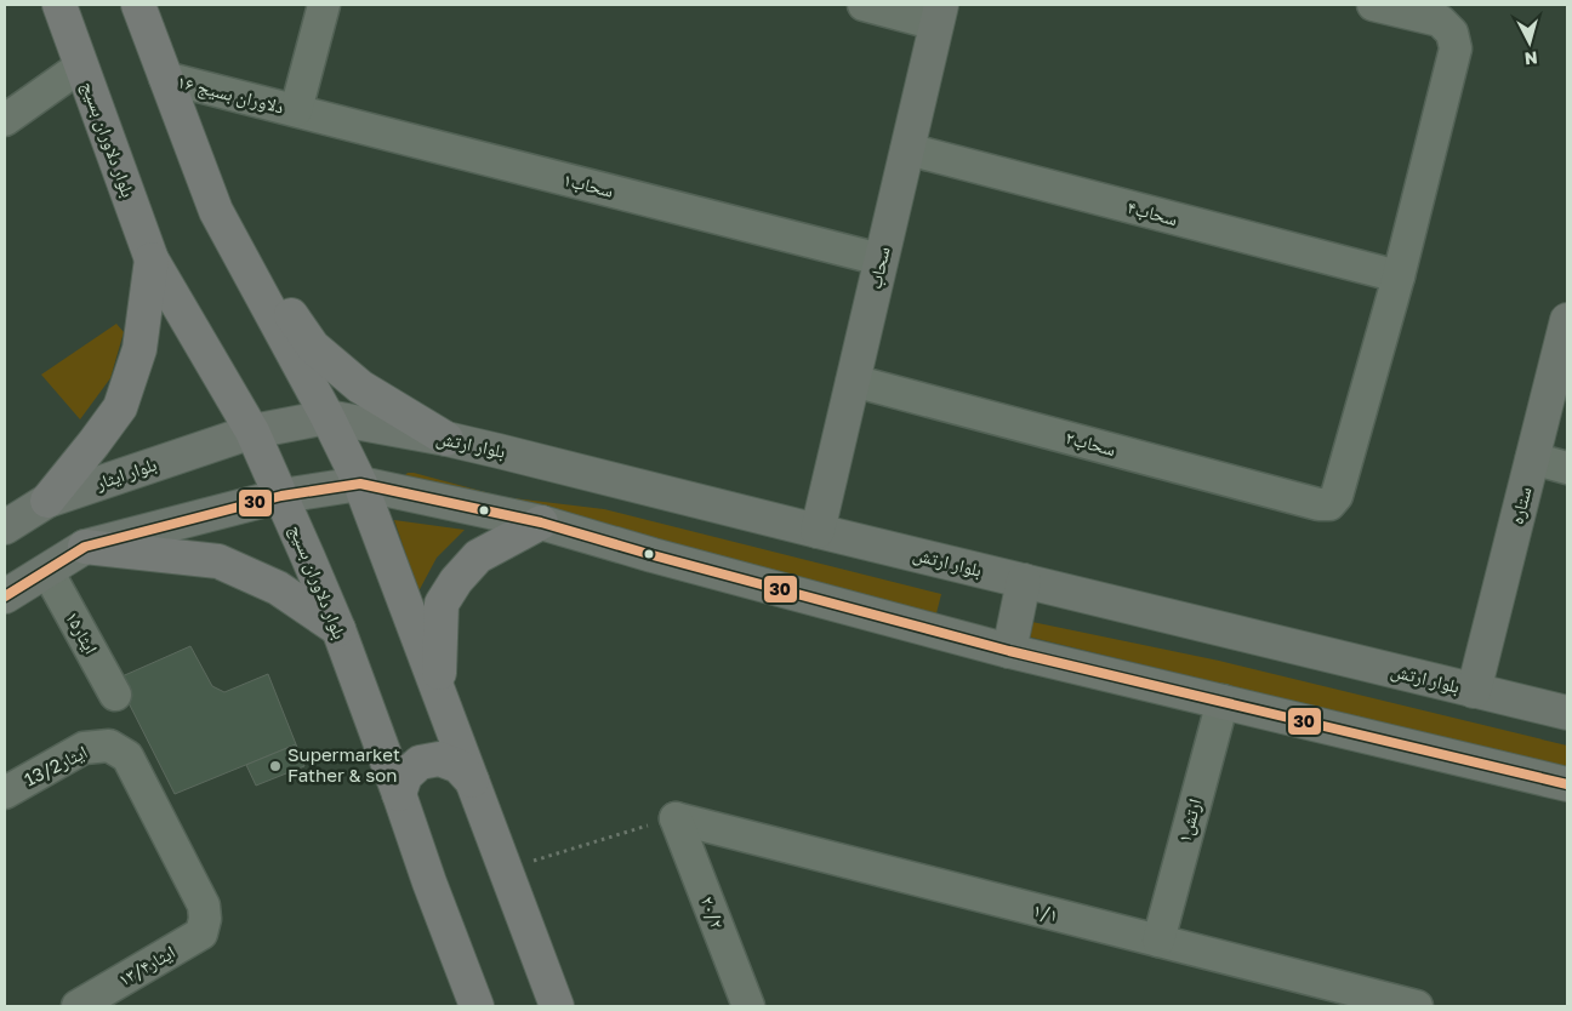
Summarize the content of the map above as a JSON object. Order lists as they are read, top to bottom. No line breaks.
{"streets":{"main road":["بلوار دلاوران بسیج","سحاب","بلوار ارتش","بلوار ایثار","ستاره"],"street":["دلاوران بسیج ۱۶","۱سحاب","۴سحاب","۲سحاب","ایثار۱۵","ایثار13/2","ارتش۱","۲۰/۲","۱/۱","ایثار۱۳/۴"]},"crossings":[["دلاوران بسیج ۱۶","۱سحاب"],["بلوار دلاوران بسیج","بلوار ایثار"],["۱سحاب","سحاب"],["۴سحاب","سحاب"],["۴سحاب","۲سحاب"],["سحاب","۲سحاب"],["سحاب","بلوار ارتش"],["بلوار ارتش","بلوار ایثار"],["بلوار ارتش","ستاره"],["ایثار13/2","ایثار۱۳/۴"],["ارتش۱","۱/۱"],["۲۰/۲","۱/۱"]],"places":["Supermarket Father & son"],"lines":["transit line 30"],"north":"bottom"}
